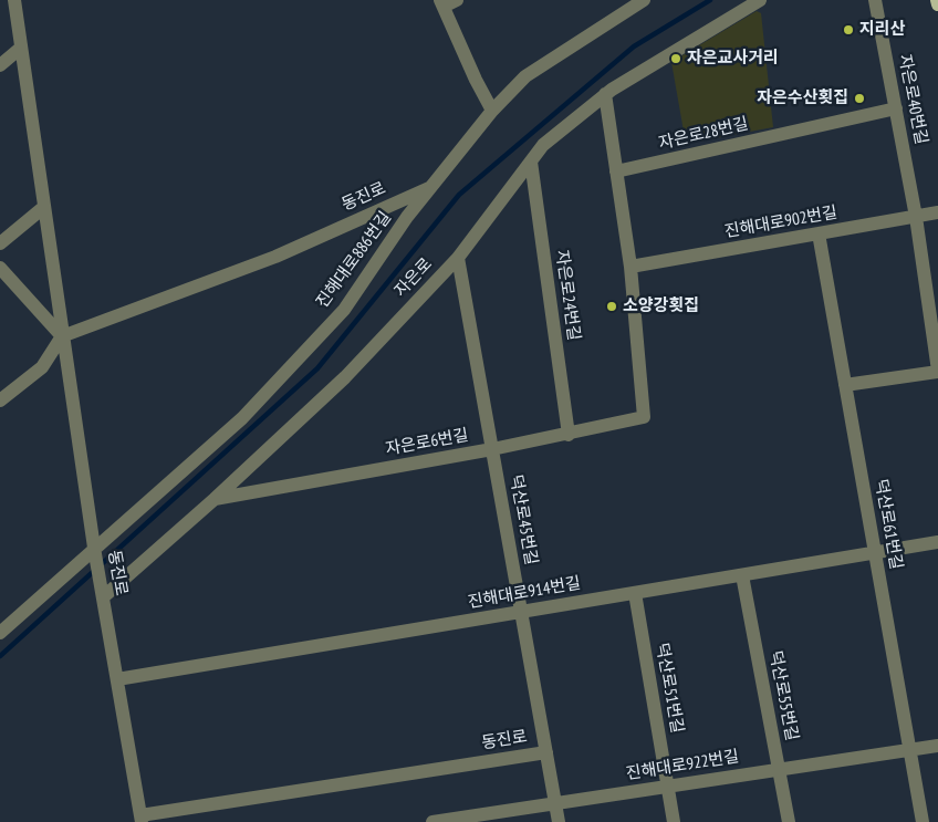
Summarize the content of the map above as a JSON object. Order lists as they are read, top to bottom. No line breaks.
{"streets":{"street":["자은로40번길","자은로28번길","동진로","진해대로902번길","진해대로886번길","자은로","자은로24번길","자은로6번길","덕산로45번길","덕산로61번길","진해대로914번길","덕산로51번길","덕산로55번길","진해대로922번길"]},"crossings":[["자은로40번길","자은로28번길"],["자은로40번길","진해대로902번길"],["동진로","진해대로886번길"],["동진로","자은로"],["동진로","덕산로45번길"],["동진로","진해대로914번길"],["진해대로902번길","자은로6번길"],["진해대로902번길","덕산로61번길"],["자은로","자은로24번길"],["자은로","자은로6번길"],["자은로","덕산로45번길"],["자은로24번길","자은로6번길"],["자은로6번길","덕산로45번길"],["덕산로45번길","진해대로914번길"],["덕산로45번길","진해대로922번길"],["덕산로61번길","진해대로914번길"],["덕산로61번길","진해대로922번길"],["진해대로914번길","덕산로51번길"],["진해대로914번길","덕산로55번길"],["덕산로51번길","진해대로922번길"],["덕산로55번길","진해대로922번길"]],"places":["지리산","자은교사거리","자은수산횟집","소양강횟집"]}
